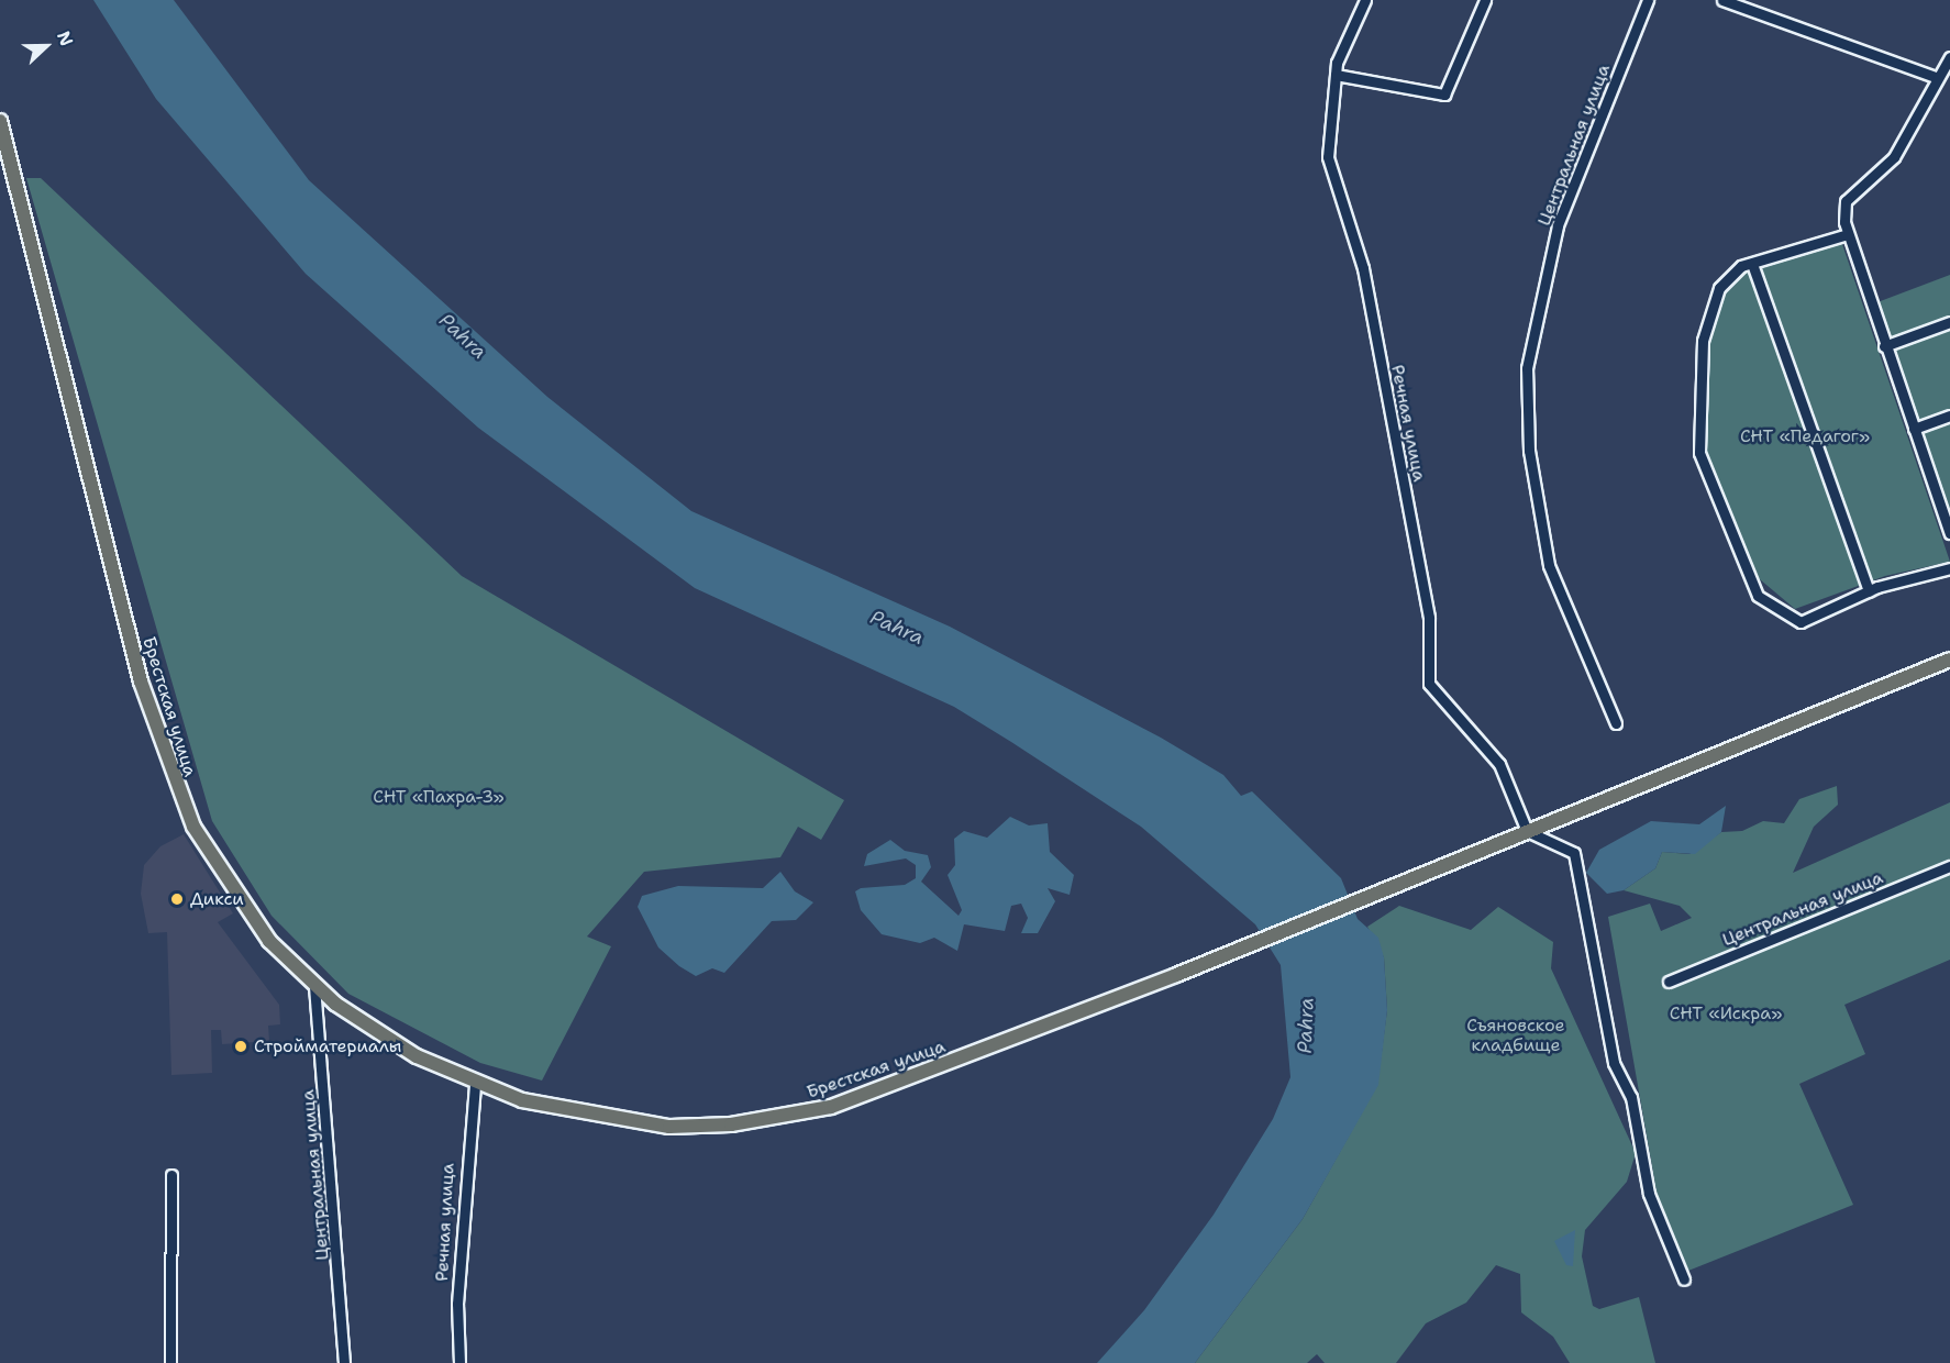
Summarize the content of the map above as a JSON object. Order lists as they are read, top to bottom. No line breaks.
{"streets":{"main road":["Брестская улица"],"street":["Центральная улица","Речная улица"]},"crossings":[["Центральная улица","Брестская улица"],["Речная улица","Брестская улица"]],"water":["Pahra"],"parks":["СНТ «Педагог»","СНТ «Пахра-3»","СНТ «Искра»","Съяновское кладбище"],"places":["Дикси","Стройматериалы"],"north":"right"}
